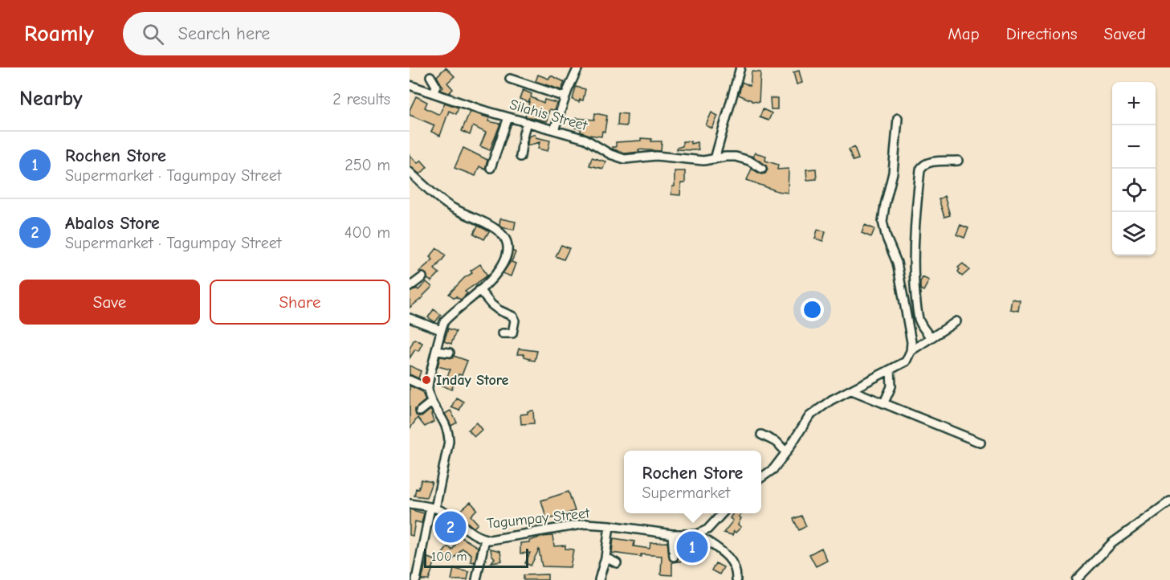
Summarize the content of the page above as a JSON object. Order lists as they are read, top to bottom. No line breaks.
{"streets":{"street":["Silahis Street","Tagumpay Street"]},"places":["Inday Store"],"scale_bar":"100 m","page":{"header":"Roamly","search":"Search here","nav":["Map","Directions","Saved"],"heading":["Nearby","2 results"],"map_buttons":["+","−"],"list":[{"mark":"1","name":"Rochen Store","note":"Supermarket · Tagumpay Street","value":"250 m"},{"mark":"2","name":"Abalos Store","note":"Supermarket · Tagumpay Street","value":"400 m"}],"buttons":["Save","Share"],"popup":["Rochen Store","Supermarket"],"pins":["2","1"],"scale":"100 m"}}
